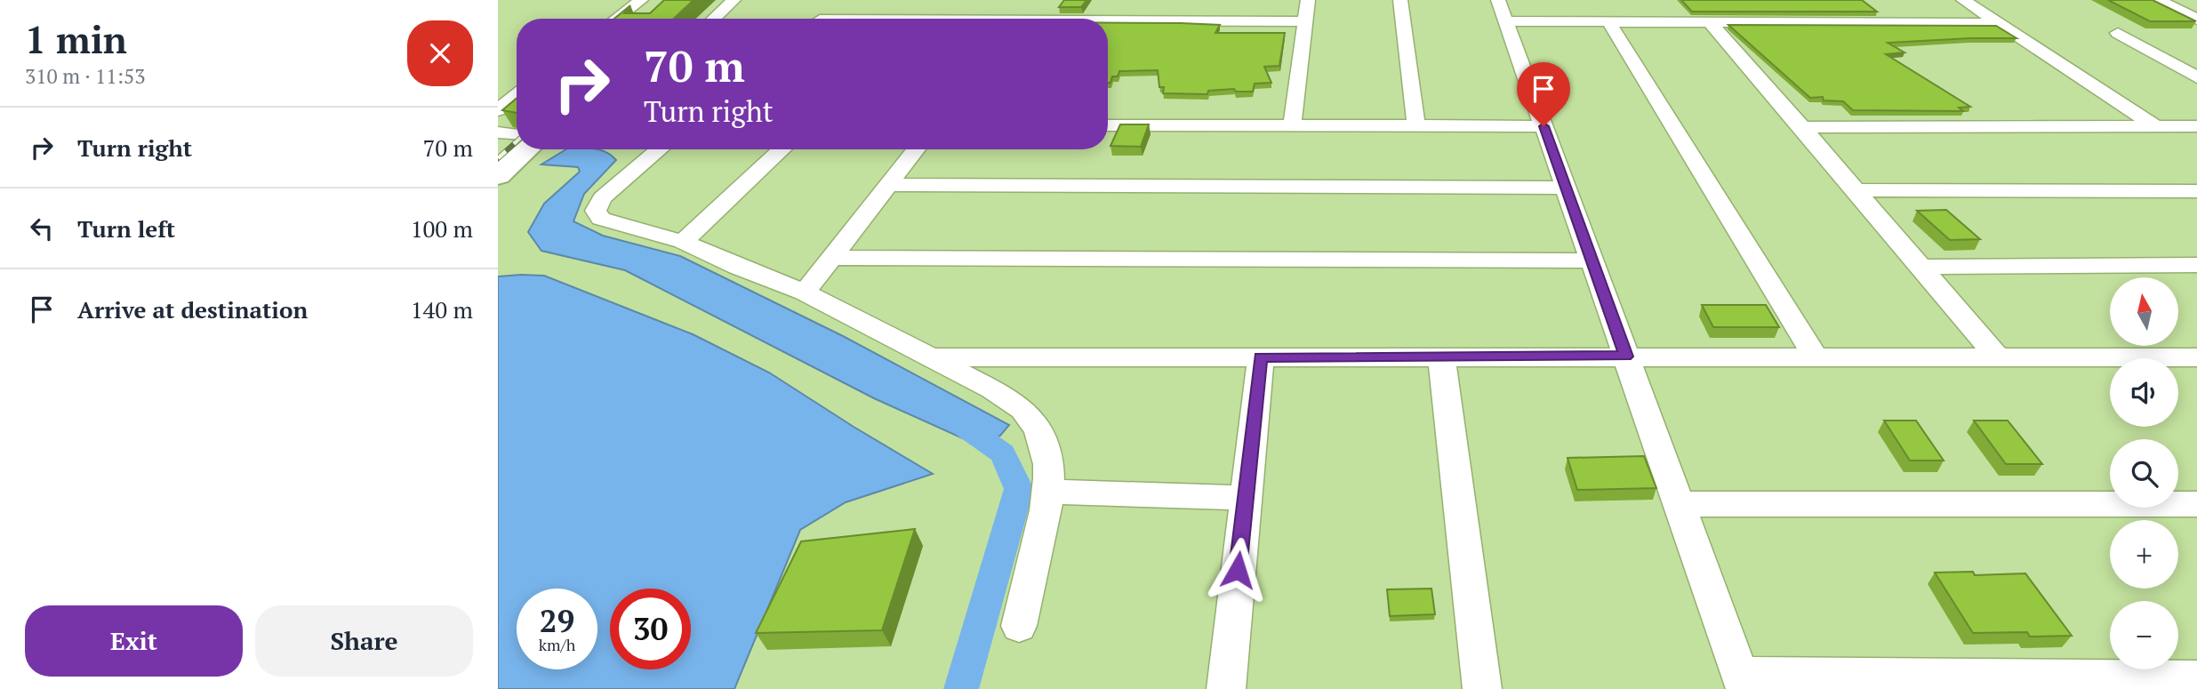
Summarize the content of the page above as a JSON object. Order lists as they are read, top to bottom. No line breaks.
{"north":"top","page":{"heading":["1 min","310 m · 11:53"],"turn":["70 m","Turn right"],"list":[{"name":"Turn right","value":"70 m"},{"name":"Turn left","value":"100 m"},{"name":"Arrive at destination","value":"140 m"}],"map_buttons":["+","−"],"speed":"29 km/h","limit":"30","buttons":["Exit","Share"]}}
